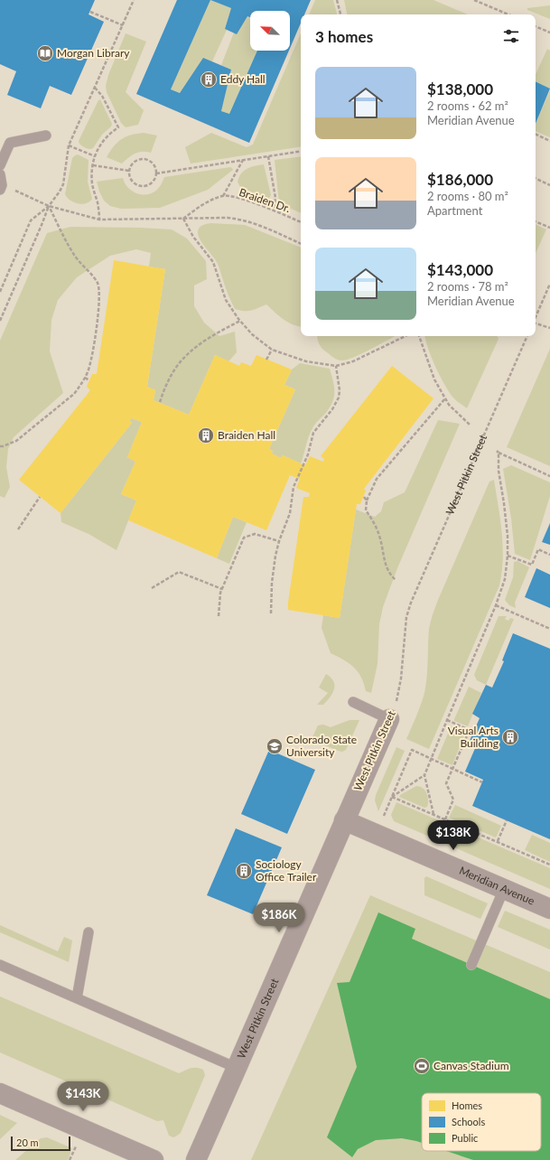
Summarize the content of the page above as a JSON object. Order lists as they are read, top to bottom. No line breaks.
{"streets":{"street":["West Pitkin Street","Meridian Avenue"],"path":["Braiden Dr."]},"crossings":[["West Pitkin Street","Meridian Avenue"]],"places":{"library":["Morgan Library"],"building":["Eddy Hall","Braiden Hall","Visual Arts Building","Sociology Office Trailer"],"school or university":["Colorado State University"],"sports":["Canvas Stadium"]},"legend":["Homes","Schools","Public"],"scale_bar":"20 m","north":"top left","page":{"heading":"3 homes","list":[{"name":"$138,000","note":"2 rooms · 62 m² · Meridian Avenue"},{"name":"$186,000","note":"2 rooms · 80 m² · Apartment"},{"name":"$143,000","note":"2 rooms · 78 m² · Meridian Avenue"}],"price":["$138K","$186K","$143K"],"scale":"20 m"}}
